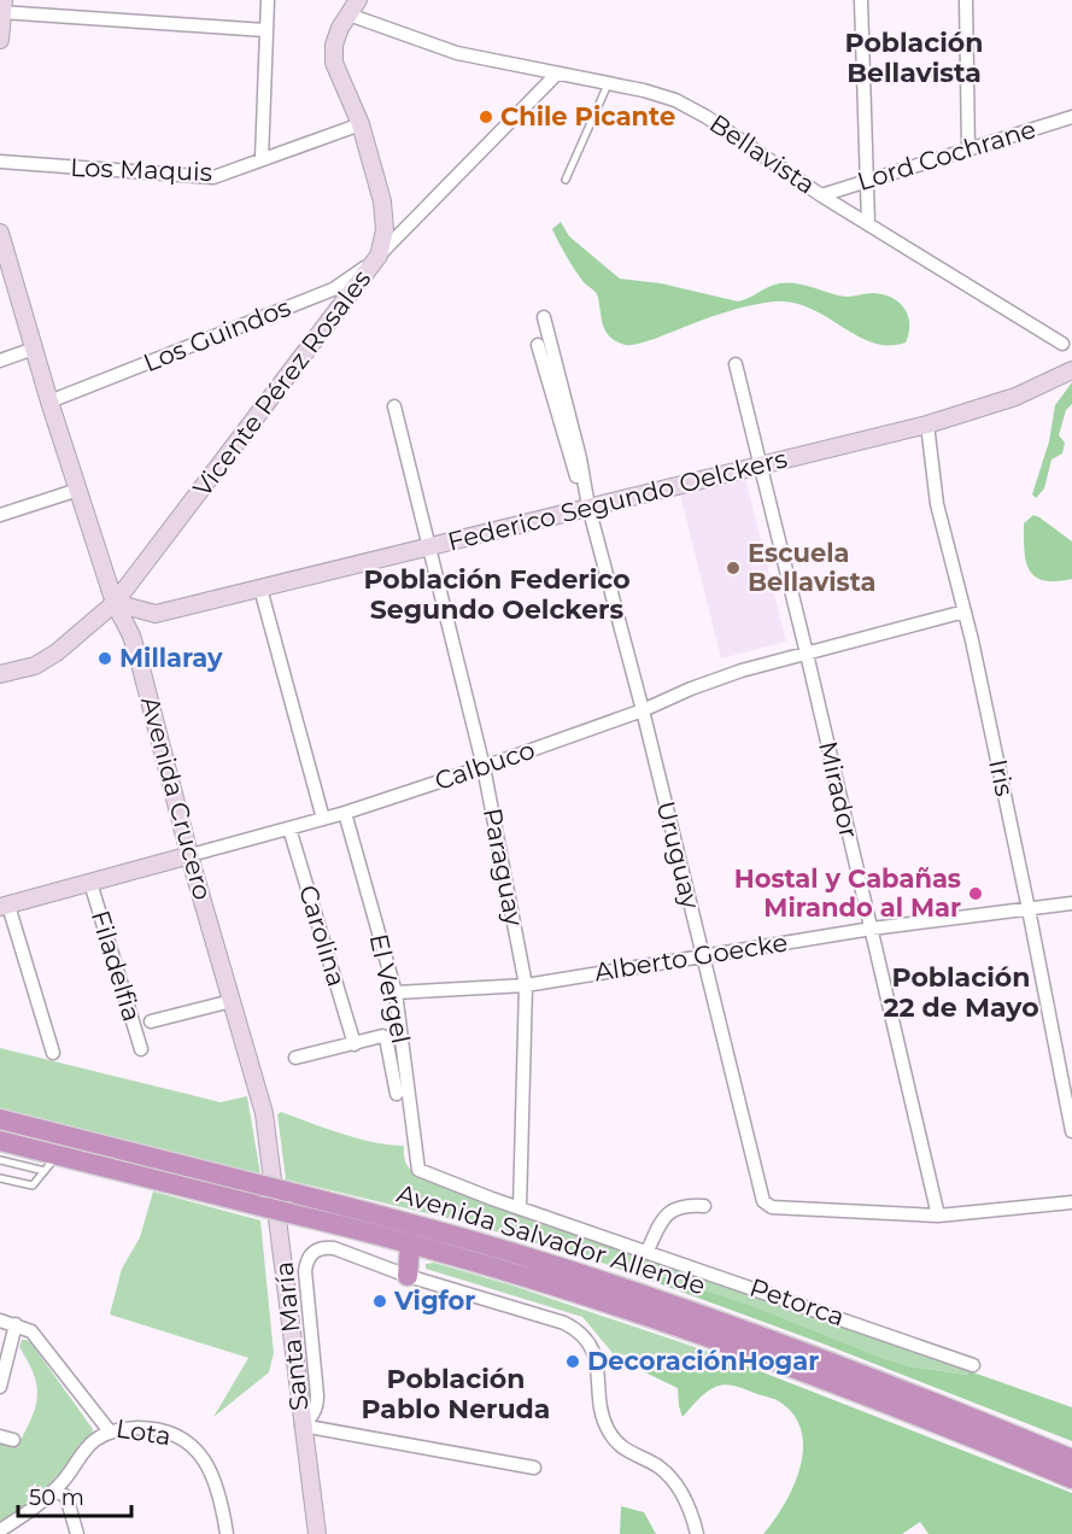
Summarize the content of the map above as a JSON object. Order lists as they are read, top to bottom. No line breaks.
{"streets":{"highway":["Avenida Salvador Allende"],"main road":["Vicente Pérez Rosales","Federico Segundo Oelckers","Calbuco","Avenida Crucero","Santa María"],"street":["Bellavista","Lord Cochrane","Los Maquis","Los Guindos","Iris","Mirador","Uruguay","Paraguay","Carolina","Alberto Goecke","Filadelfia","El Vergel","Petorca","Lota"]},"crossings":[["Bellavista","Lord Cochrane"],["Bellavista","Vicente Pérez Rosales"],["Los Guindos","Vicente Pérez Rosales"],["Los Guindos","Avenida Crucero"],["Vicente Pérez Rosales","Federico Segundo Oelckers"],["Vicente Pérez Rosales","Avenida Crucero"],["Federico Segundo Oelckers","Iris"],["Federico Segundo Oelckers","Mirador"],["Federico Segundo Oelckers","Avenida Crucero"],["Federico Segundo Oelckers","Uruguay"],["Federico Segundo Oelckers","Paraguay"],["Calbuco","Iris"],["Calbuco","Mirador"],["Calbuco","Avenida Crucero"],["Calbuco","Uruguay"],["Calbuco","Paraguay"],["Calbuco","Carolina"],["Calbuco","Filadelfia"],["Calbuco","El Vergel"],["Iris","Alberto Goecke"],["Mirador","Uruguay"],["Mirador","Alberto Goecke"],["Avenida Crucero","Santa María"],["Uruguay","Alberto Goecke"],["Paraguay","Alberto Goecke"],["Paraguay","Petorca"],["Alberto Goecke","El Vergel"],["El Vergel","Petorca"]],"districts":["Población Bellavista","Población Federico Segundo Oelckers","Población 22 de Mayo","Población Pablo Neruda"],"places":["Chile Picante","Escuela Bellavista","Millaray","Hostal y Cabañas Mirando al Mar","Vigfor","DecoraciónHogar"],"scale_bar":"50 m"}
